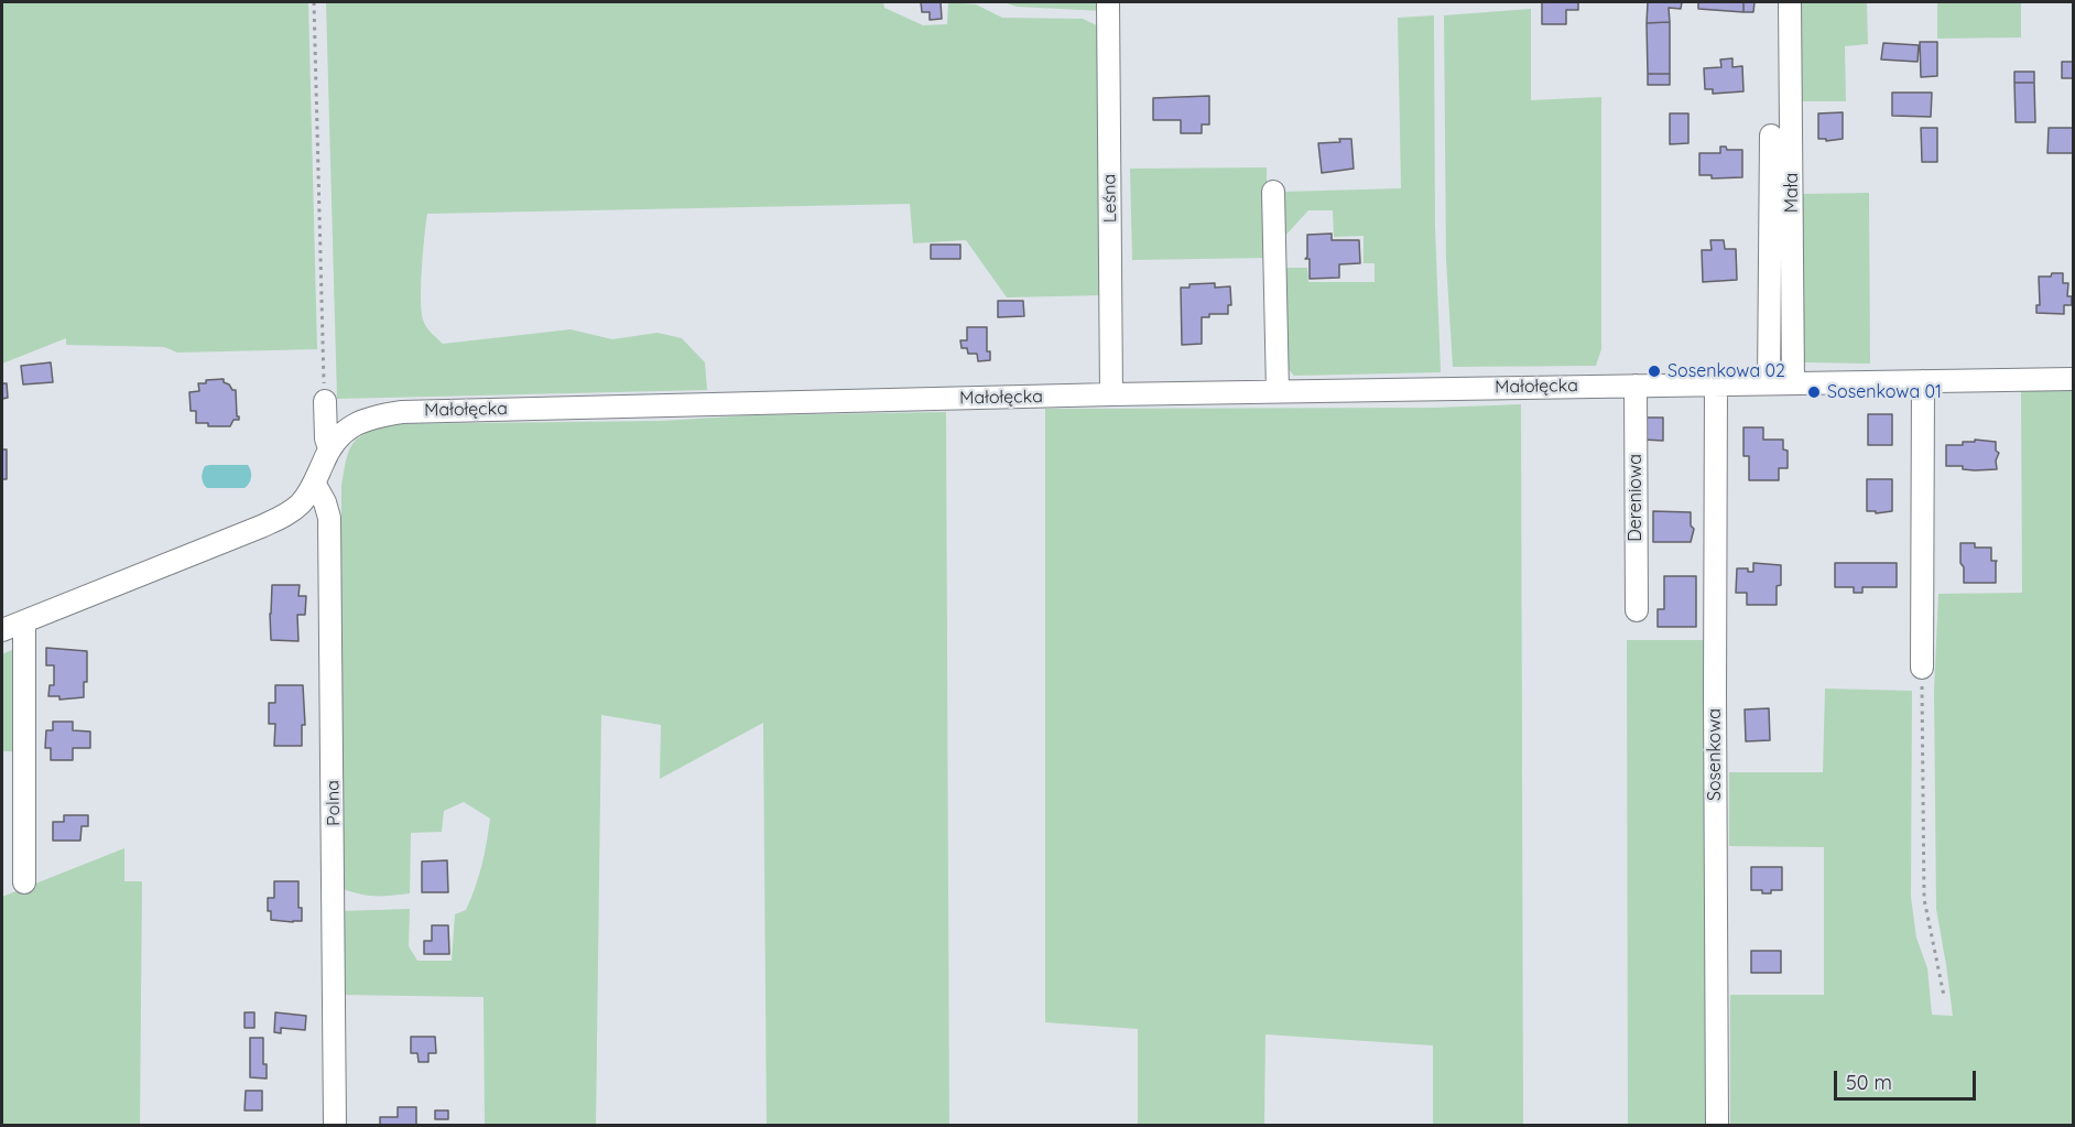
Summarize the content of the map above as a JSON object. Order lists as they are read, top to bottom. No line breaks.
{"streets":{"street":["Mała","Leśna","Małołęcka","Dereniowa","Sosenkowa","Polna"]},"crossings":[["Mała","Małołęcka"],["Leśna","Małołęcka"],["Małołęcka","Dereniowa"],["Małołęcka","Sosenkowa"],["Małołęcka","Polna"]],"places":["Sosenkowa 02","Sosenkowa 01"],"scale_bar":"50 m"}
